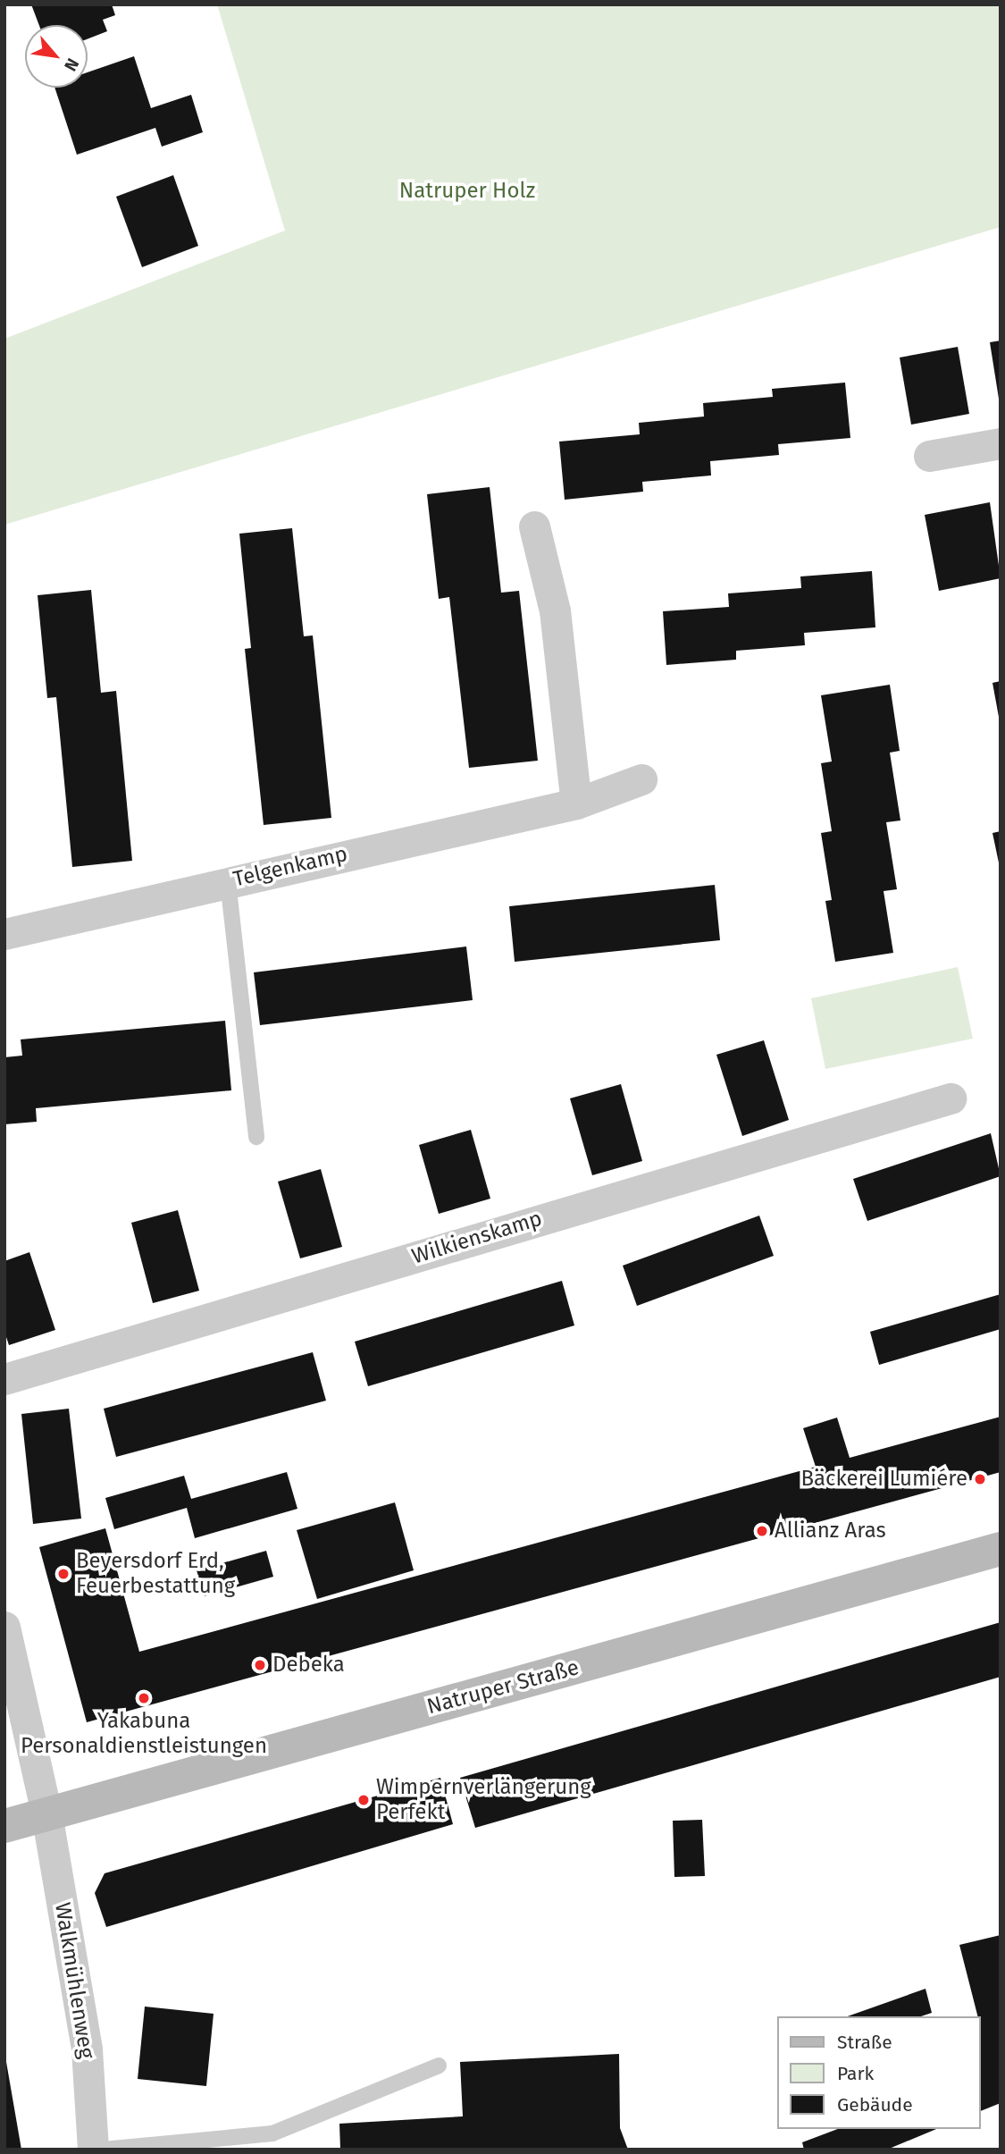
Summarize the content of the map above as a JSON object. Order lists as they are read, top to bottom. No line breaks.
{"streets":{"street":["Telgenkamp","Wilkienskamp","Natruper Straße","Walkmühlenweg"]},"crossings":[["Natruper Straße","Walkmühlenweg"]],"parks":["Natruper Holz"],"places":["Bäckerei Lumiére","Allianz Aras","Beyersdorf Erd, Feuerbestattung","Debeka","Yakabuna Personaldienstleistungen","Wimpernverlängerung Perfekt"],"legend":["Straße","Park","Gebäude"],"north":"bottom right"}
